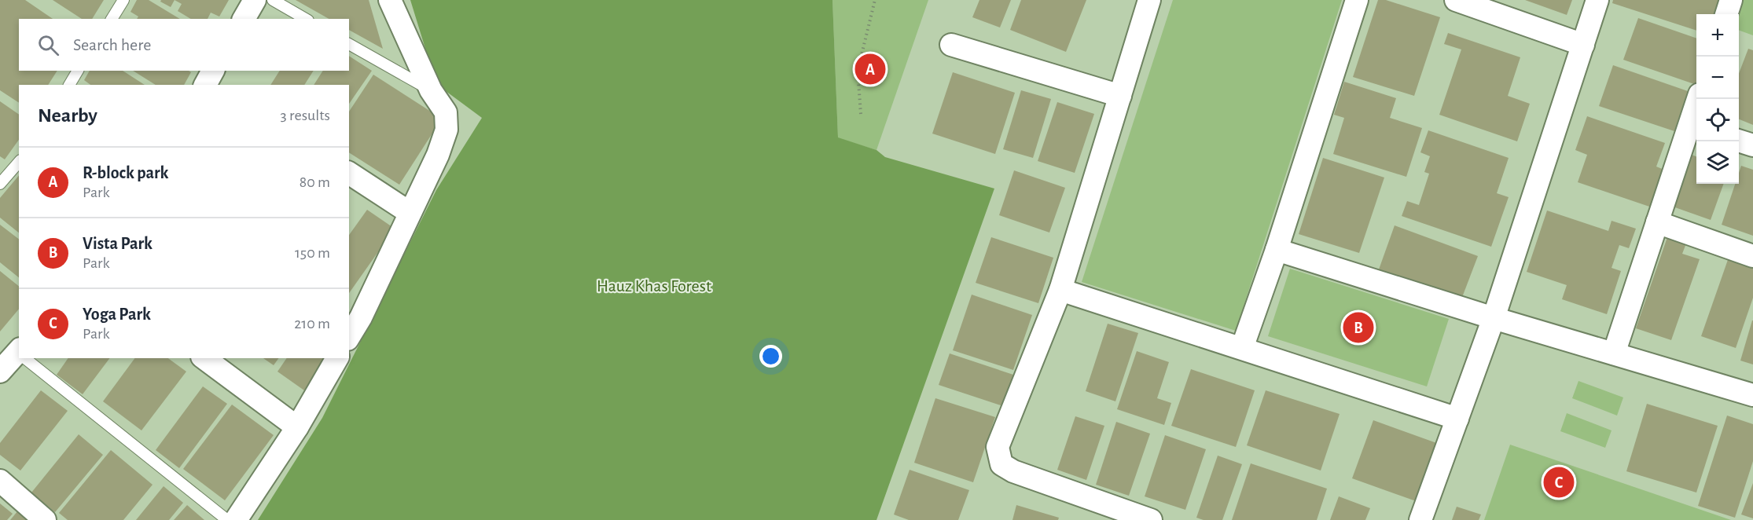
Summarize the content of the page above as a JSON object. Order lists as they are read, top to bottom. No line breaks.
{"parks":["Hauz Khas Forest"],"page":{"map_buttons":["+","−"],"search":"Search here","pins":["A","B","C"],"heading":["Nearby","3 results"],"list":[{"mark":"A","name":"R-block park","note":"Park","value":"80 m"},{"mark":"B","name":"Vista Park","note":"Park","value":"150 m"},{"mark":"C","name":"Yoga Park","note":"Park","value":"210 m"}]}}
